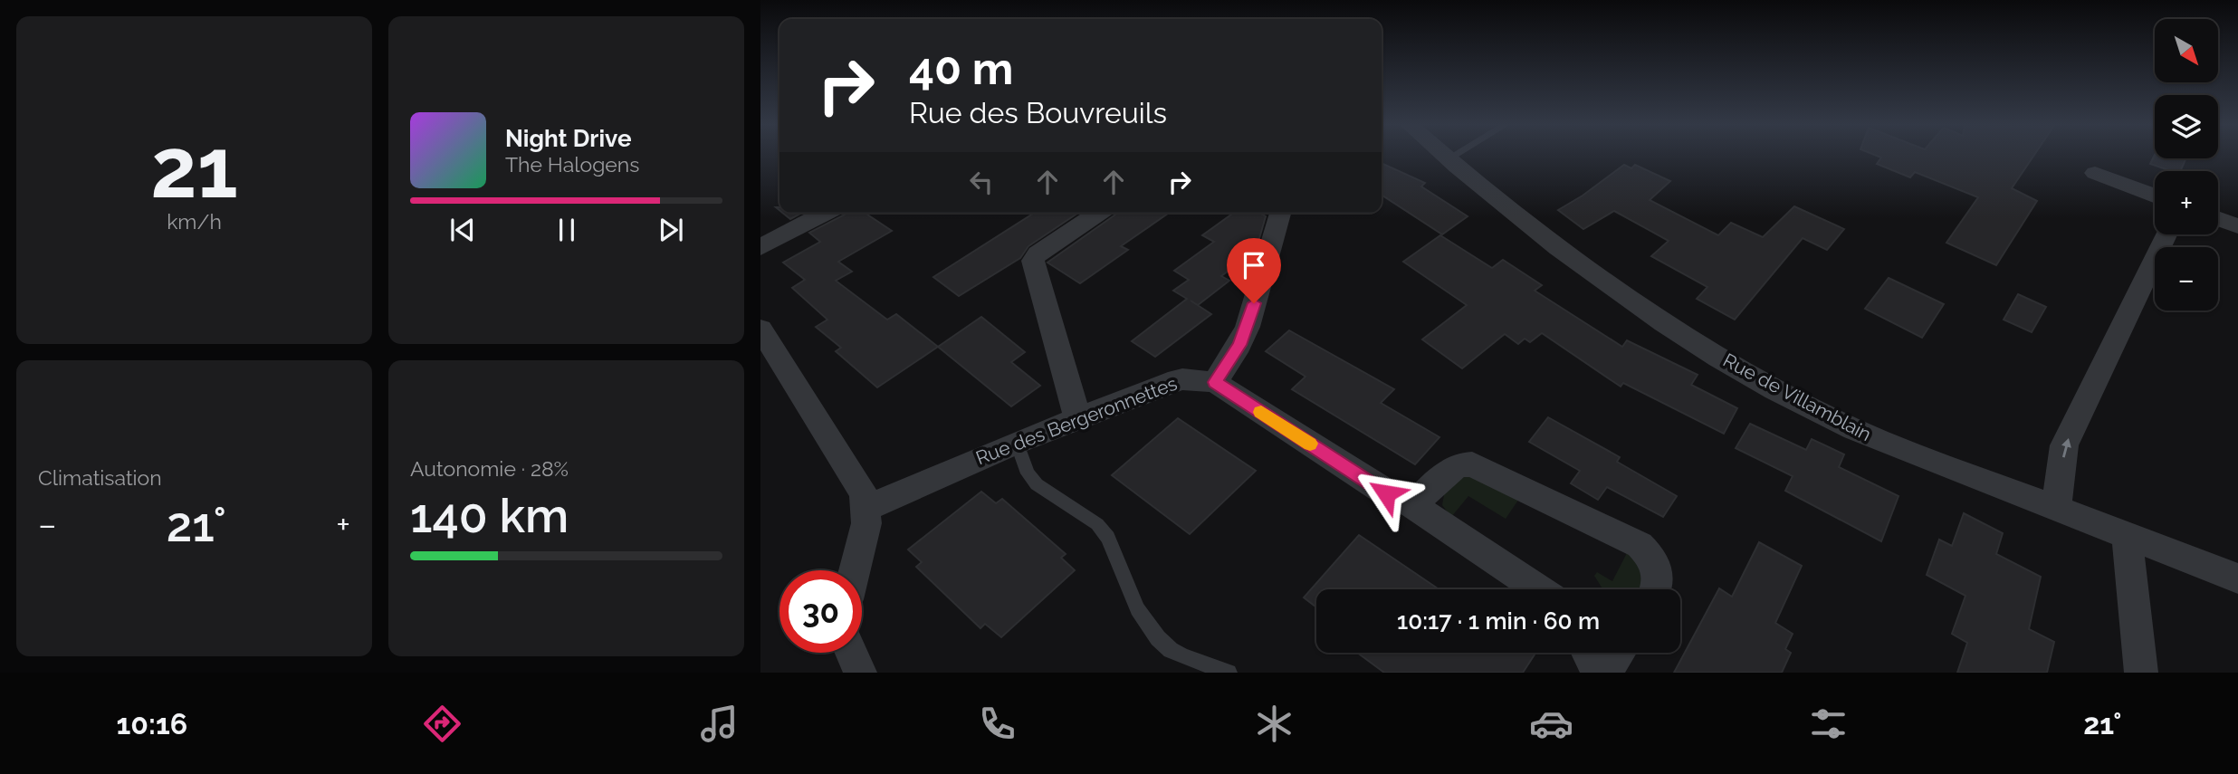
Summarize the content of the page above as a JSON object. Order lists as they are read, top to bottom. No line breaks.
{"streets":{"street":["Rue de Villamblain","Rue des Bergeronnettes"]},"north":"bottom right","page":{"tile":[["21","km/h"],"Climatisation",["Autonomie · 28%","140 km"]],"map_buttons":["+","−"],"turn":["40 m","Rue des Bouvreuils"],"song":["Night Drive","The Halogens"],"heat":["−","21°","+"],"limit":"30","trip":"10:17 · 1 min · 60 m","tabs":["10:16","21°"]}}
